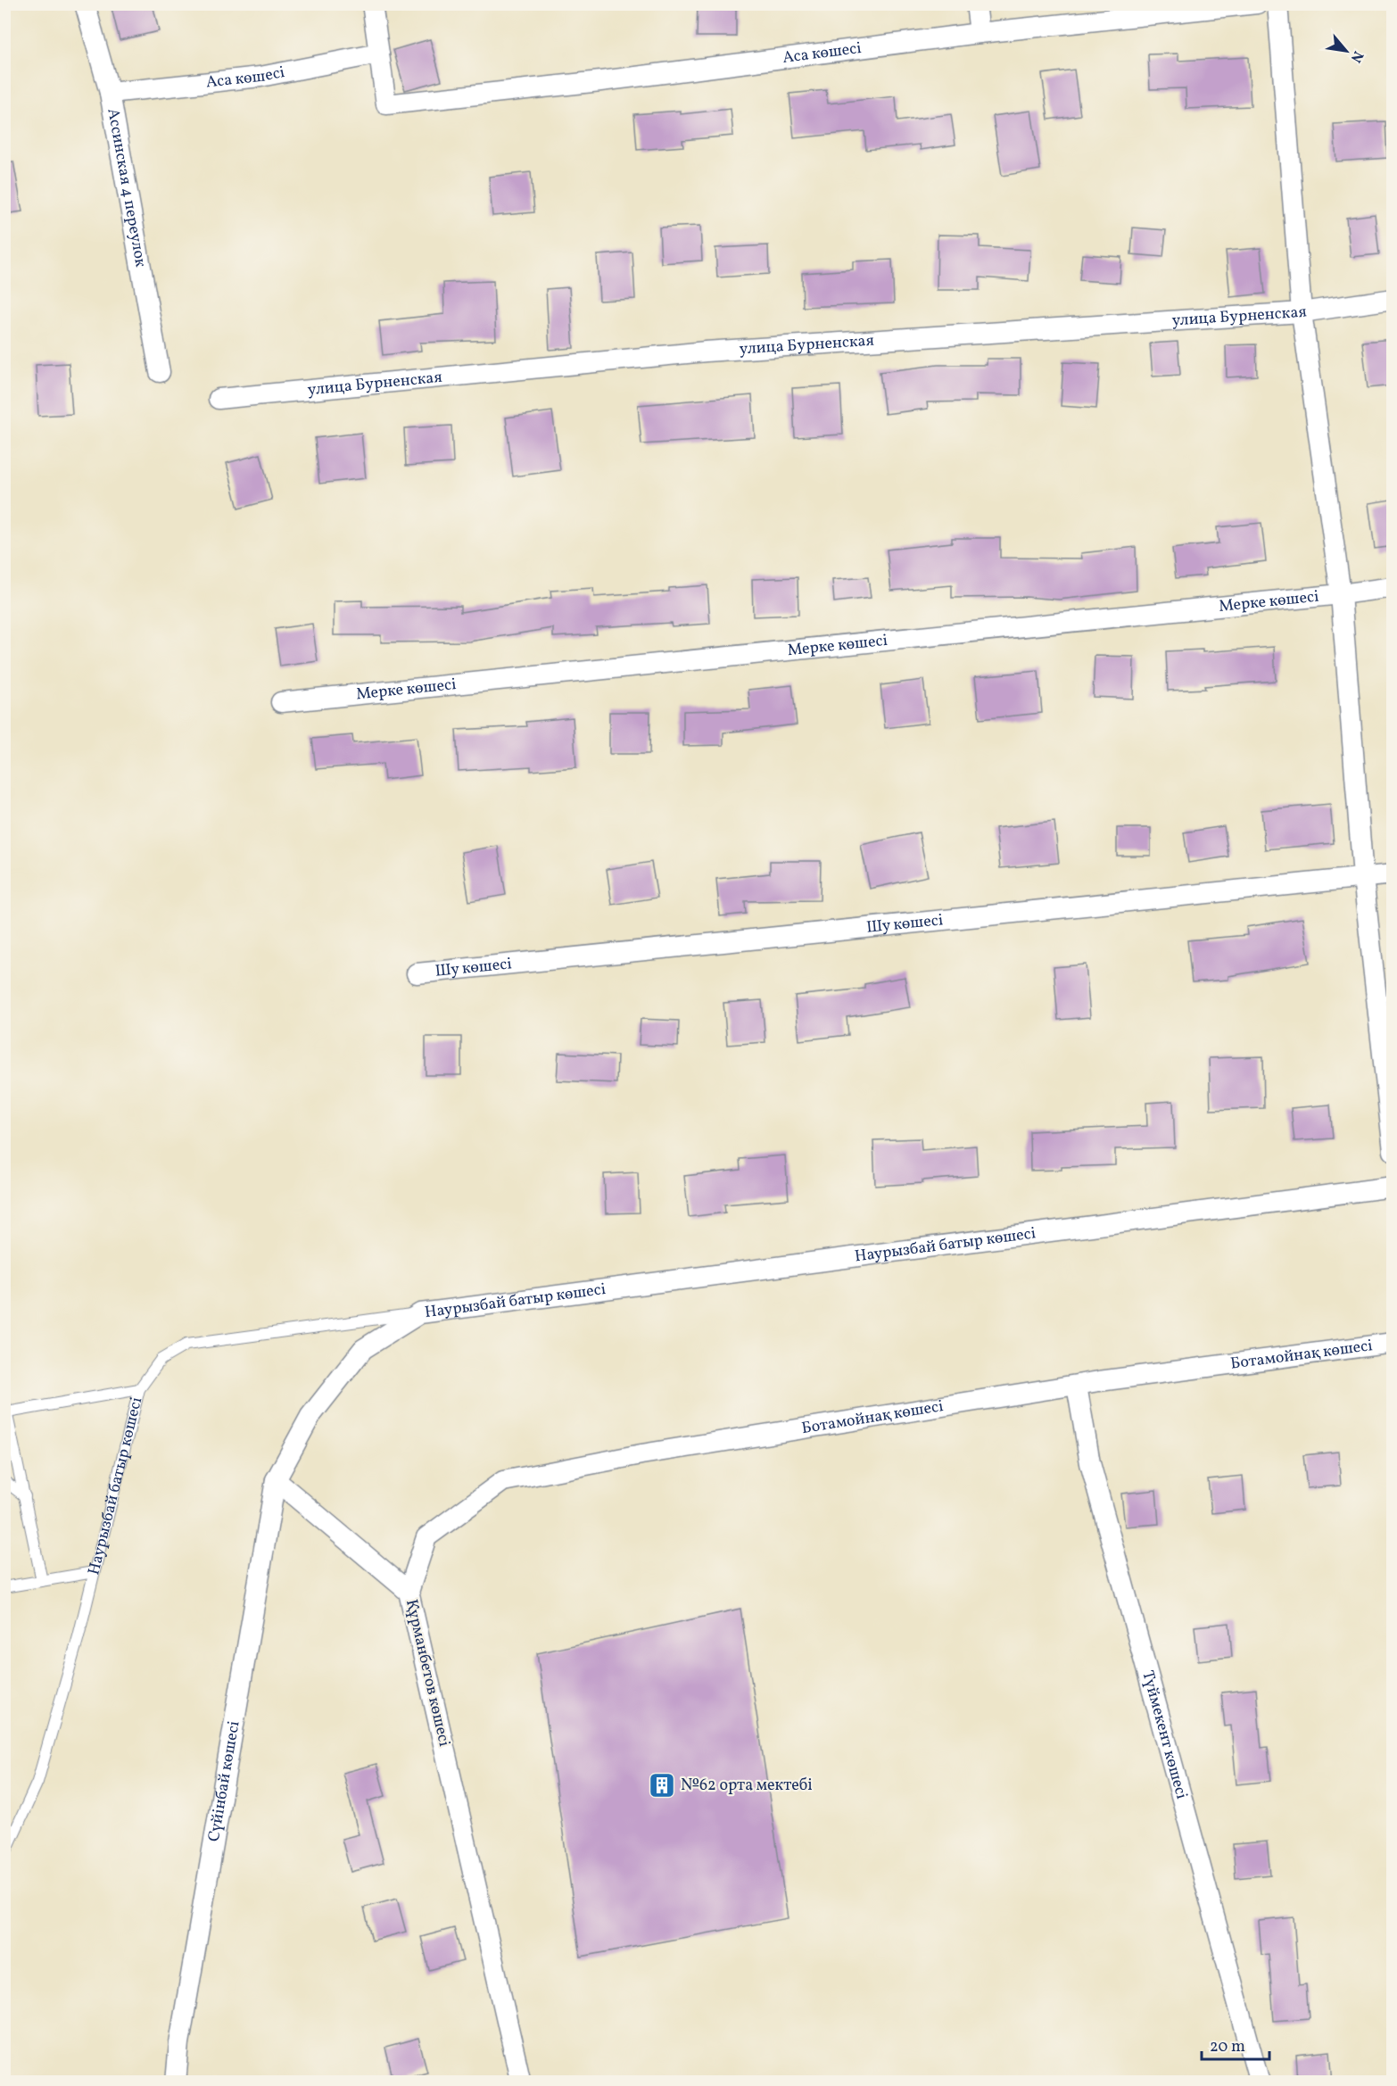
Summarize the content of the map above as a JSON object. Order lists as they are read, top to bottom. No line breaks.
{"streets":{"street":["Аса көшесі","Ассинская 4 переулок","улица Бурненская","Мерке көшесі","Шу көшесі","Наурызбай батыр көшесі","Ботамойнақ көшесі","Құрманбетов көшесі","Түймекент көшесі","Сүйінбай көшесі"]},"crossings":[["Аса көшесі","Ассинская 4 переулок"],["Ботамойнақ көшесі","Құрманбетов көшесі"],["Ботамойнақ көшесі","Түймекент көшесі"],["Құрманбетов көшесі","Сүйінбай көшесі"]],"places":{"building":["№62 орта мектебі"]},"scale_bar":"20 m","north":"bottom right"}
